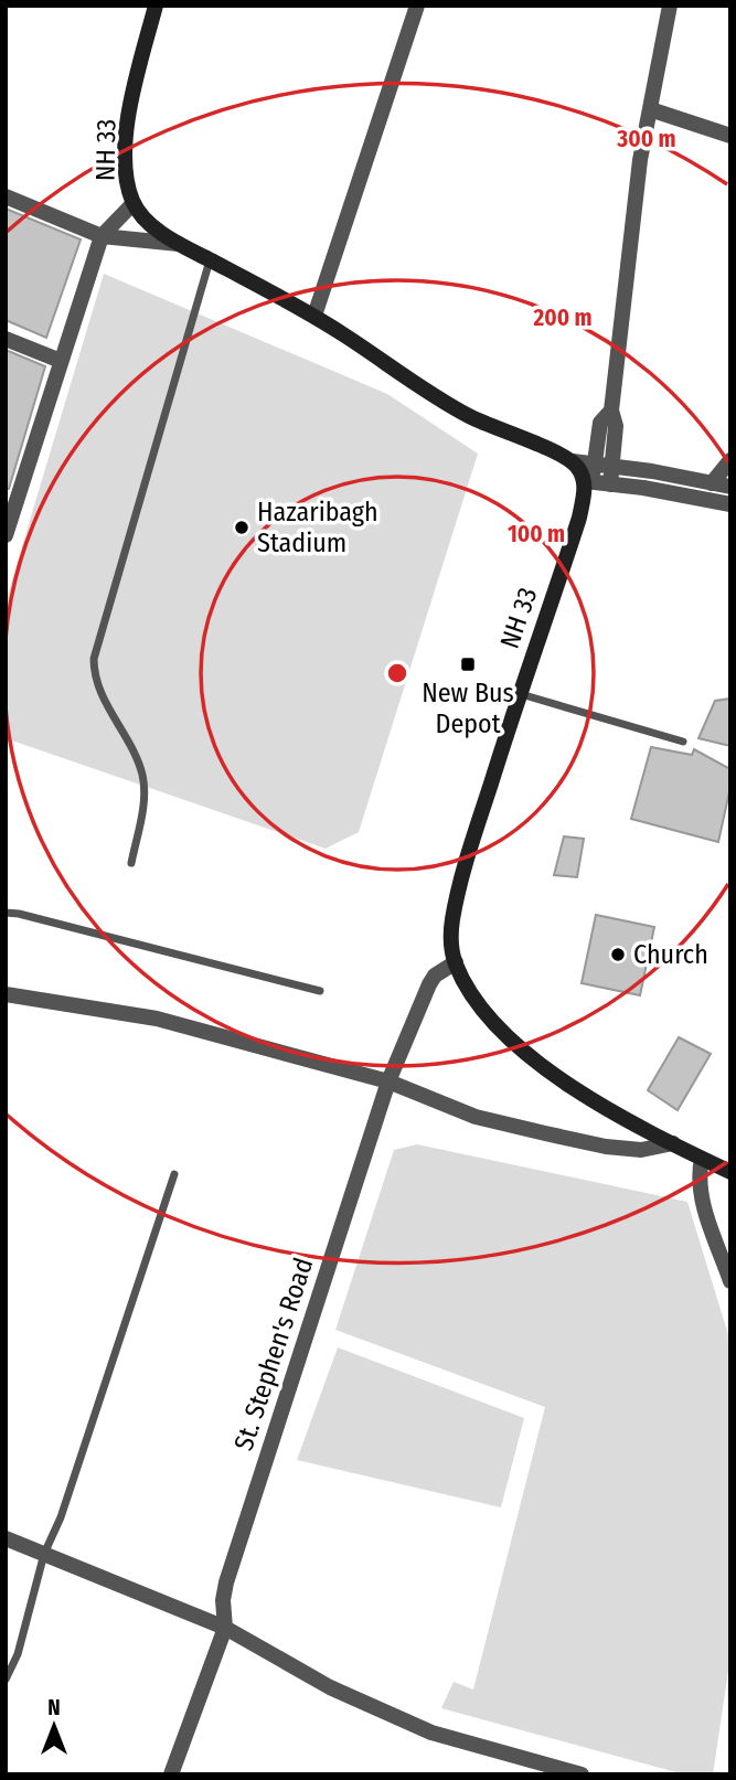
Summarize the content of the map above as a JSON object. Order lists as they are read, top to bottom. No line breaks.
{"streets":{"main road":["NH 33"],"street":["St. Stephen's Road"]},"crossings":[["NH 33","St. Stephen's Road"]],"places":{"other":["Hazaribagh Stadium","Church"],"transit":["New Bus Depot"]},"north":"top","rings":["300 m","200 m","100 m"]}
